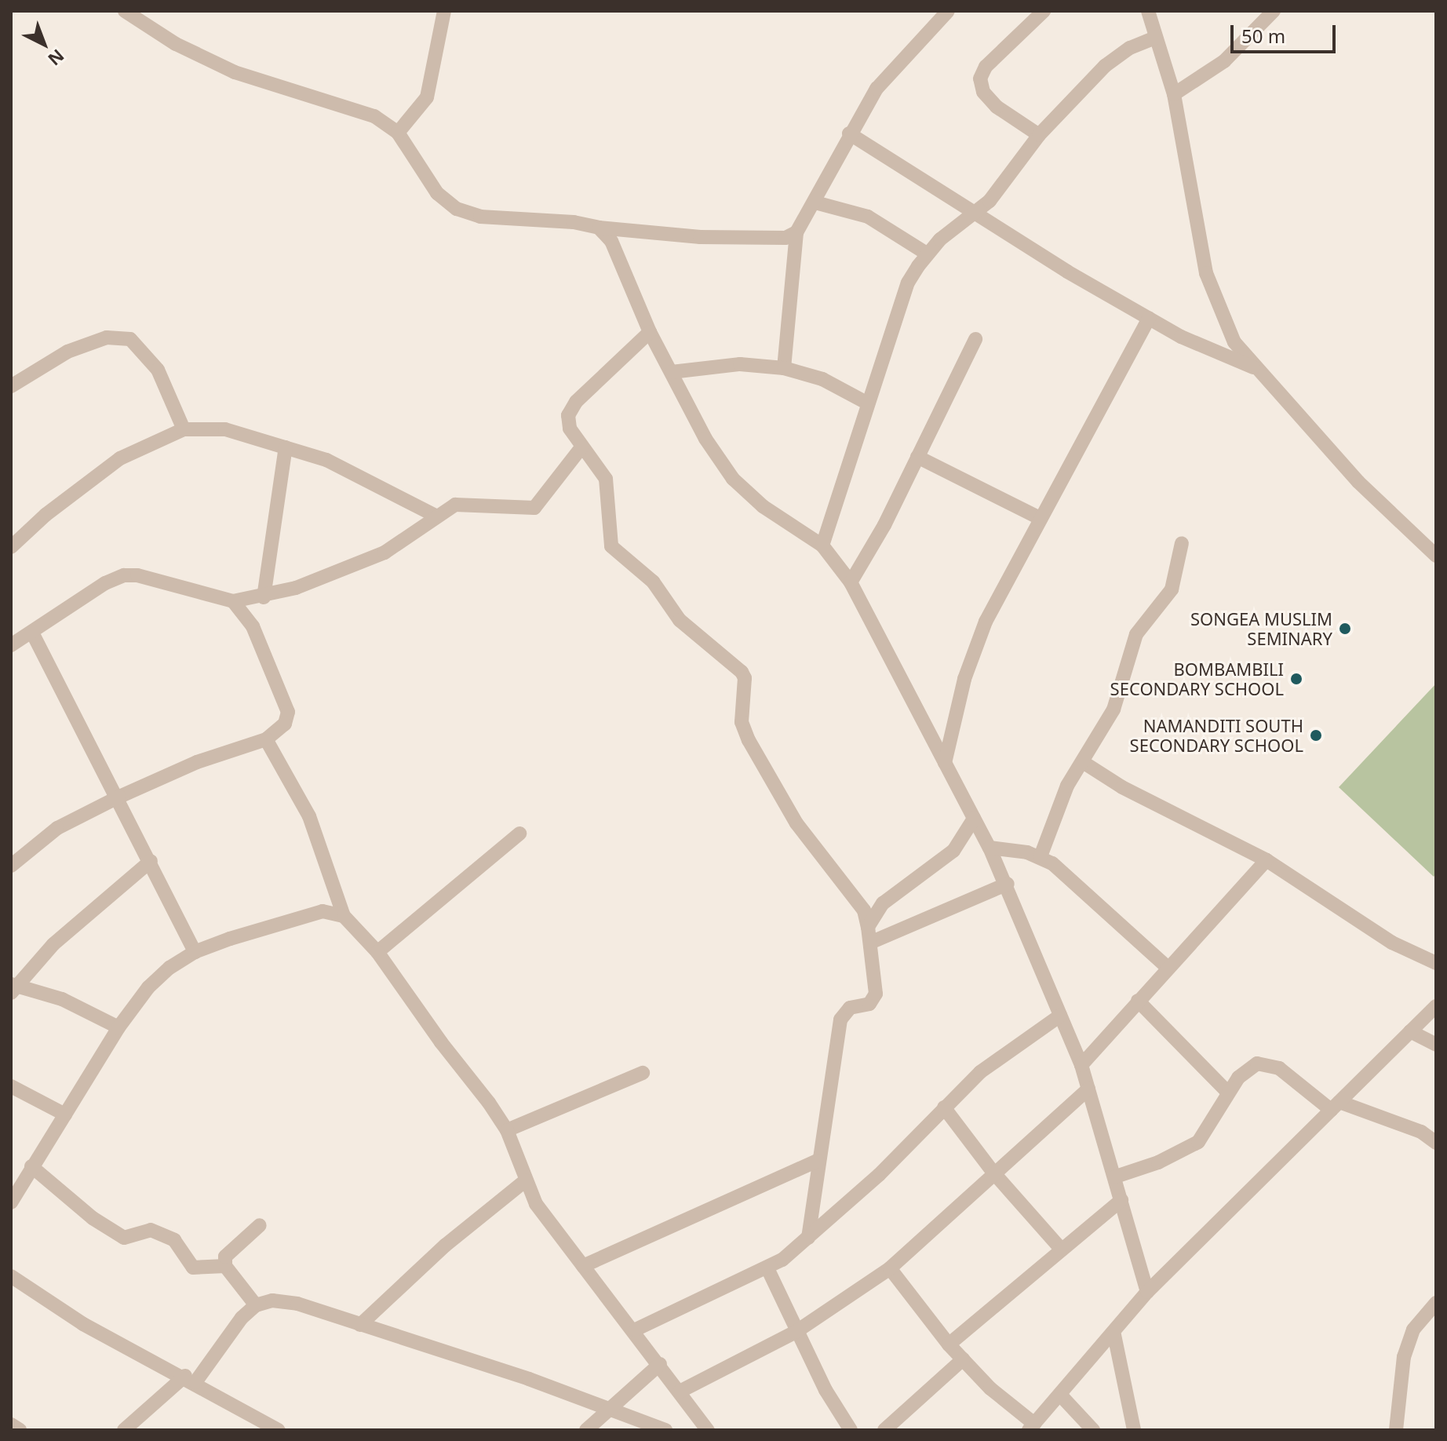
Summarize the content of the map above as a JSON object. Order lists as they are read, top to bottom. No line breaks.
{"places":["SONGEA MUSLIM SEMINARY","BOMBAMBILI SECONDARY SCHOOL","NAMANDITI SOUTH SECONDARY SCHOOL"],"scale_bar":"50 m","north":"bottom right"}
